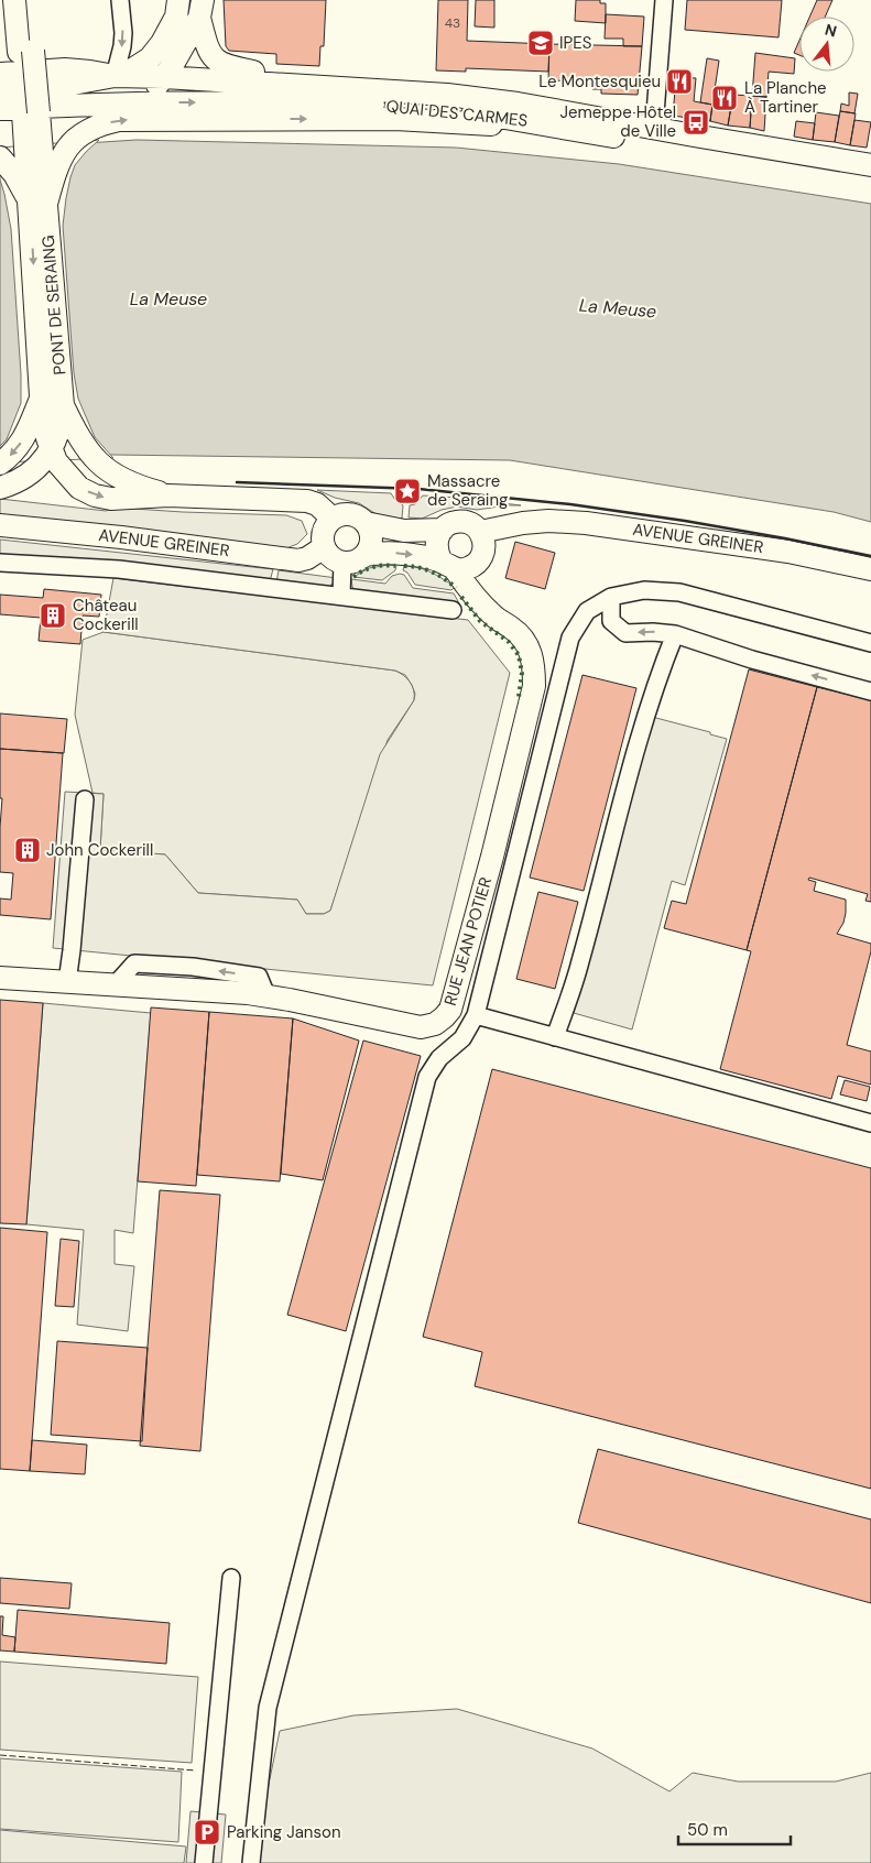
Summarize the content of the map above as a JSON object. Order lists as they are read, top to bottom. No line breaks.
{"streets":{"main road":["QUAI DES CARMES","PONT DE SERAING","AVENUE GREINER","RUE JEAN POTIER"]},"crossings":[["AVENUE GREINER","RUE JEAN POTIER"]],"water":["La Meuse"],"places":{"school or university":["IPES"],"restaurant":["Le Montesquieu","La Planche À Tartiner"],"bus stop":["Jemeppe Hôtel de Ville"],"place":["Massacre de Seraing"],"building":["Château Cockerill","John Cockerill"],"parking":["Parking Janson"]},"house_numbers":["43"],"scale_bar":"50 m","north":"top"}
